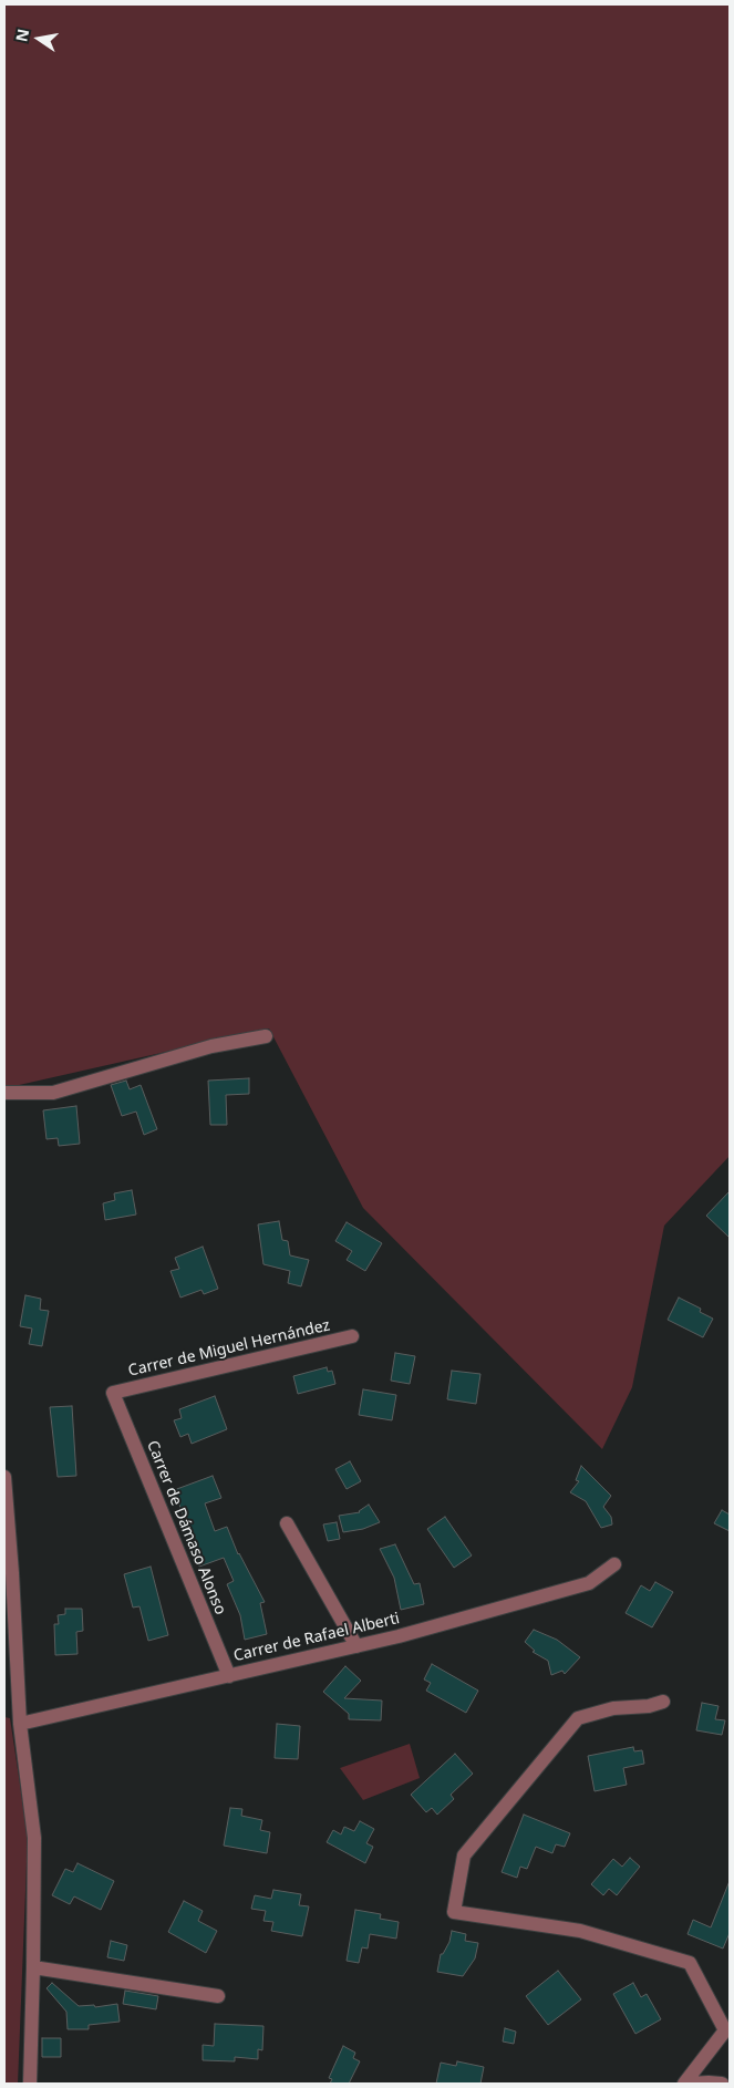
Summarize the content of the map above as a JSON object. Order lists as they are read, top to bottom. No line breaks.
{"streets":{"street":["Carrer de Miguel Hernández","Carrer de Dámaso Alonso","Carrer de Rafael Alberti"]},"crossings":[["Carrer de Miguel Hernández","Carrer de Dámaso Alonso"],["Carrer de Dámaso Alonso","Carrer de Rafael Alberti"]],"north":"left"}
